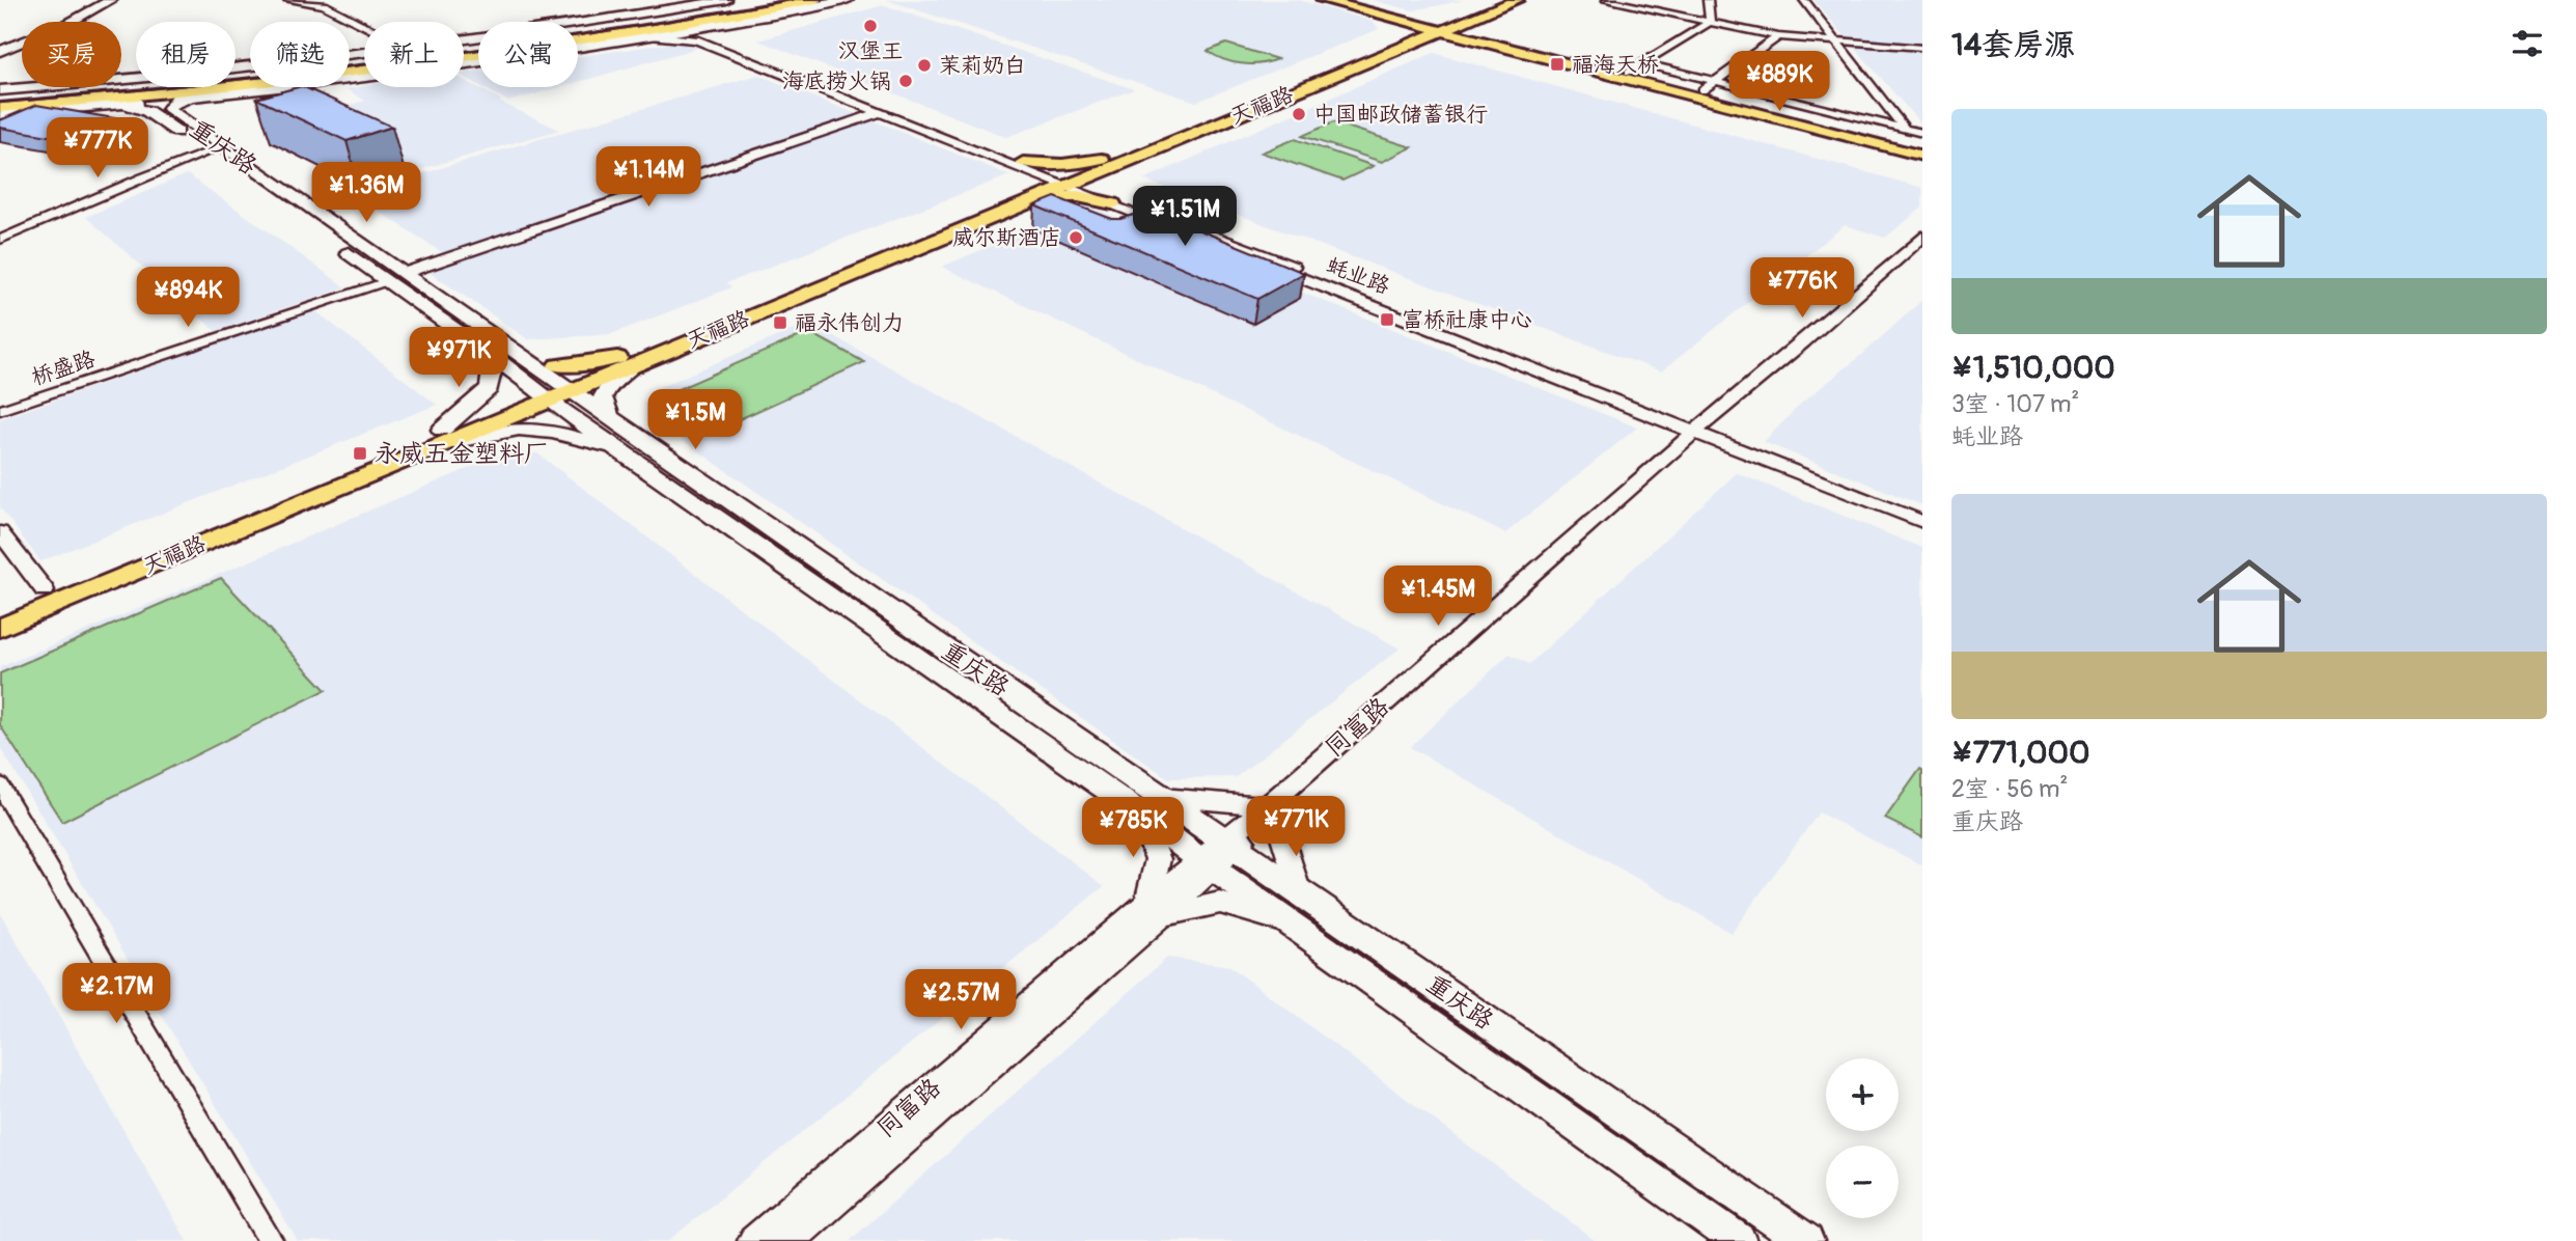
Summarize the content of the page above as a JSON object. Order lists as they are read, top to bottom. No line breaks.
{"streets":{"main road":["天福路","重庆路"],"street":["蚝业路","桥盛路","同富路"]},"crossings":[["天福路","重庆路"],["天福路","蚝业路"],["重庆路","桥盛路"],["重庆路","同富路"],["蚝业路","同富路"]],"places":{"other":["汉堡王","茉莉奶白","海底捞火锅","中国邮政储蓄银行","威尔斯酒店"],"transit":["福海天桥","富桥社康中心","福永伟创力","永威五金塑料厂"]},"page":{"heading":"14套房源","chip":["买房","租房","筛选","新上","公寓"],"price":["¥889K","¥777K","¥1.14M","¥1.36M","¥1.51M","¥776K","¥894K","¥971K","¥1.5M","¥1.45M","¥771K","¥785K","¥2.17M","¥2.57M"],"list":[{"name":"¥1,510,000","note":"3室 · 107 m² · 蚝业路"},{"name":"¥771,000","note":"2室 · 56 m² · 重庆路"}],"map_buttons":["+","−"]}}
